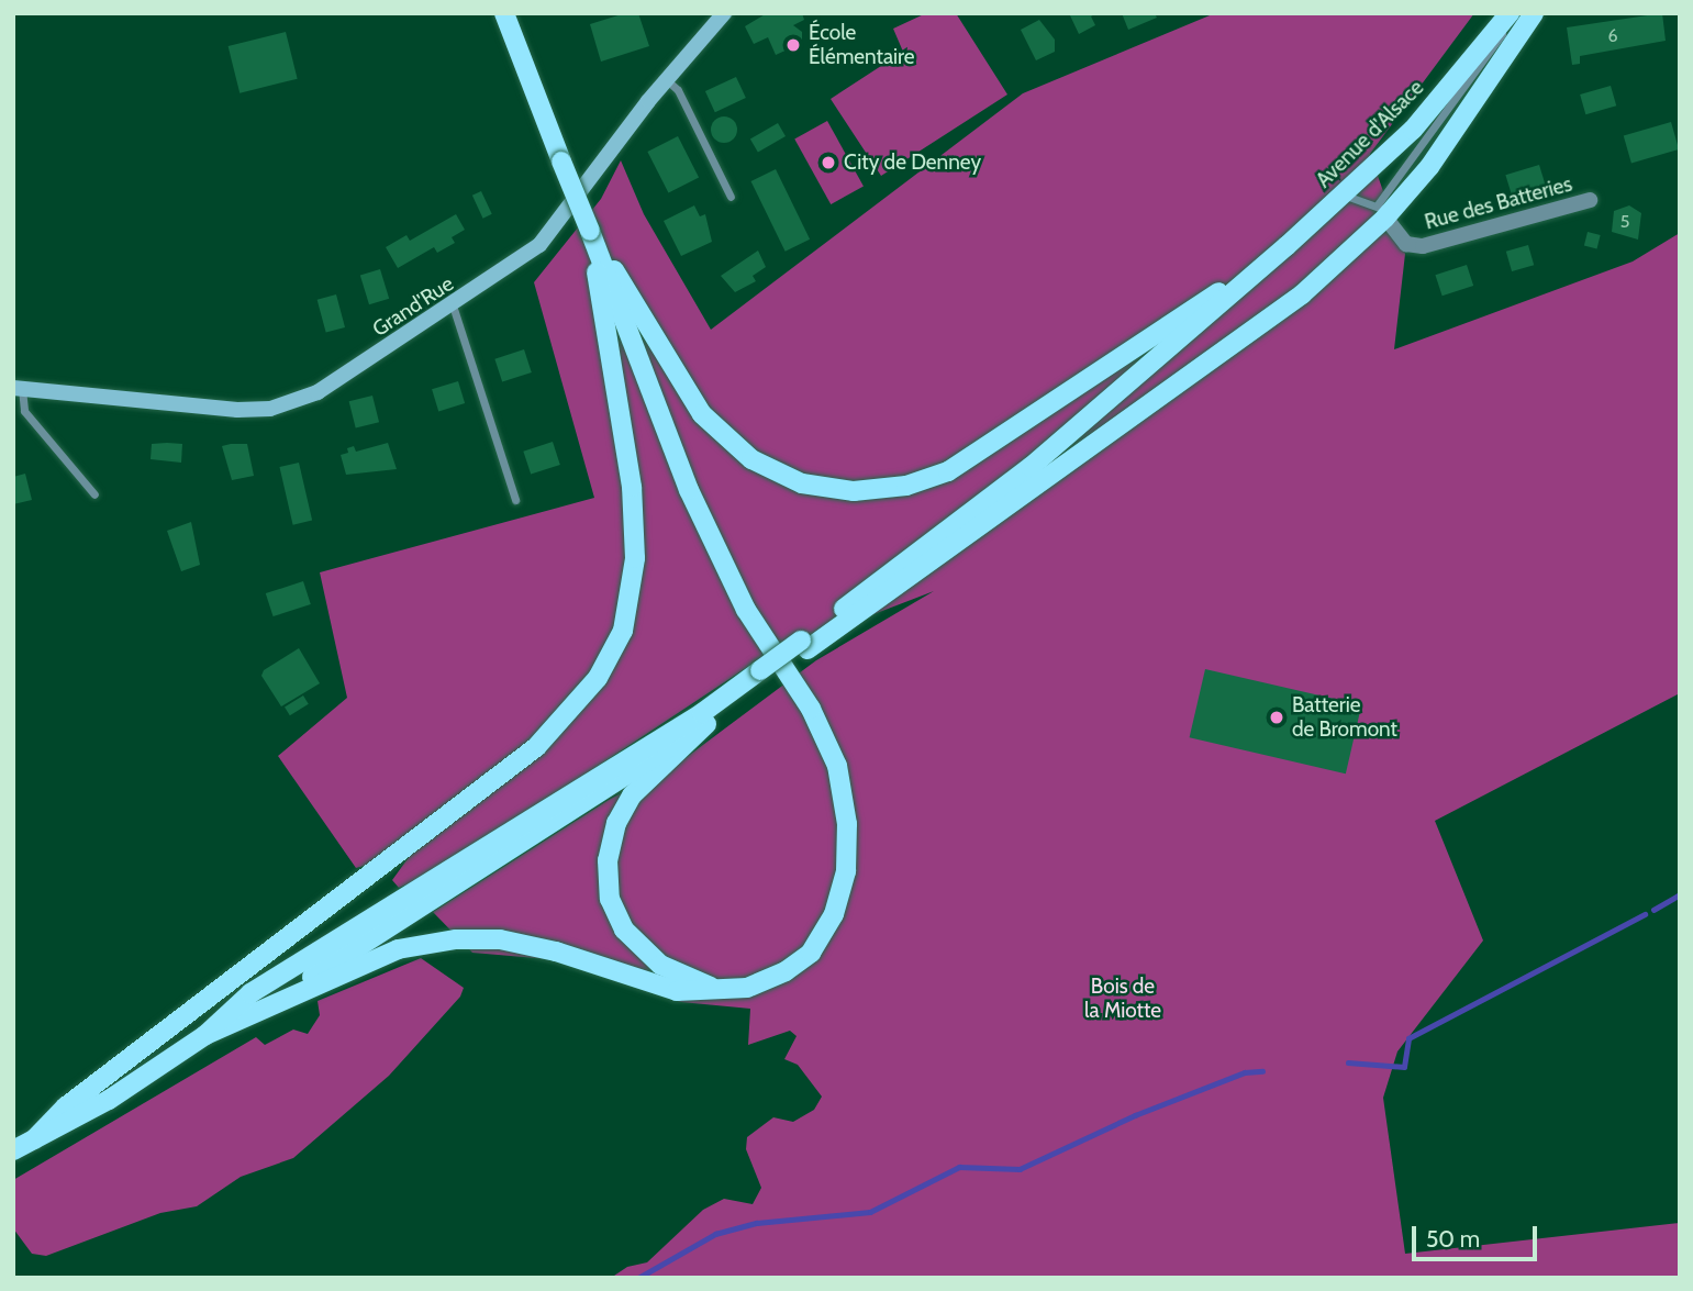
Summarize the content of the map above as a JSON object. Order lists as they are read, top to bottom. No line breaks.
{"streets":{"main road":["Avenue d'Alsace"],"street":["Rue des Batteries","Grand'Rue"]},"parks":["Bois de la Miotte"],"places":["École Élémentaire","City de Denney","Batterie de Bromont"],"house_numbers":["6","5"],"scale_bar":"50 m"}
